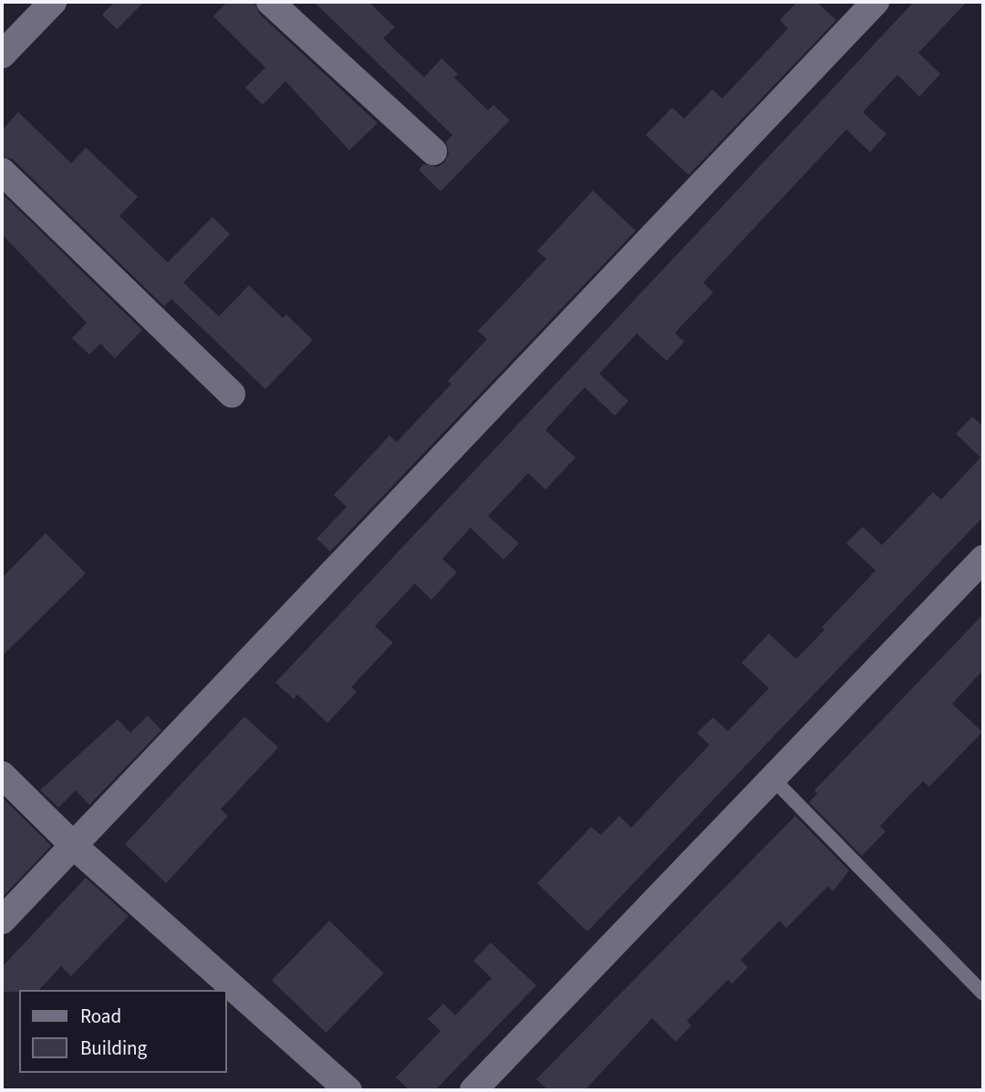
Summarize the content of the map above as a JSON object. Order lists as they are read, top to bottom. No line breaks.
{"legend":["Road","Building"]}
